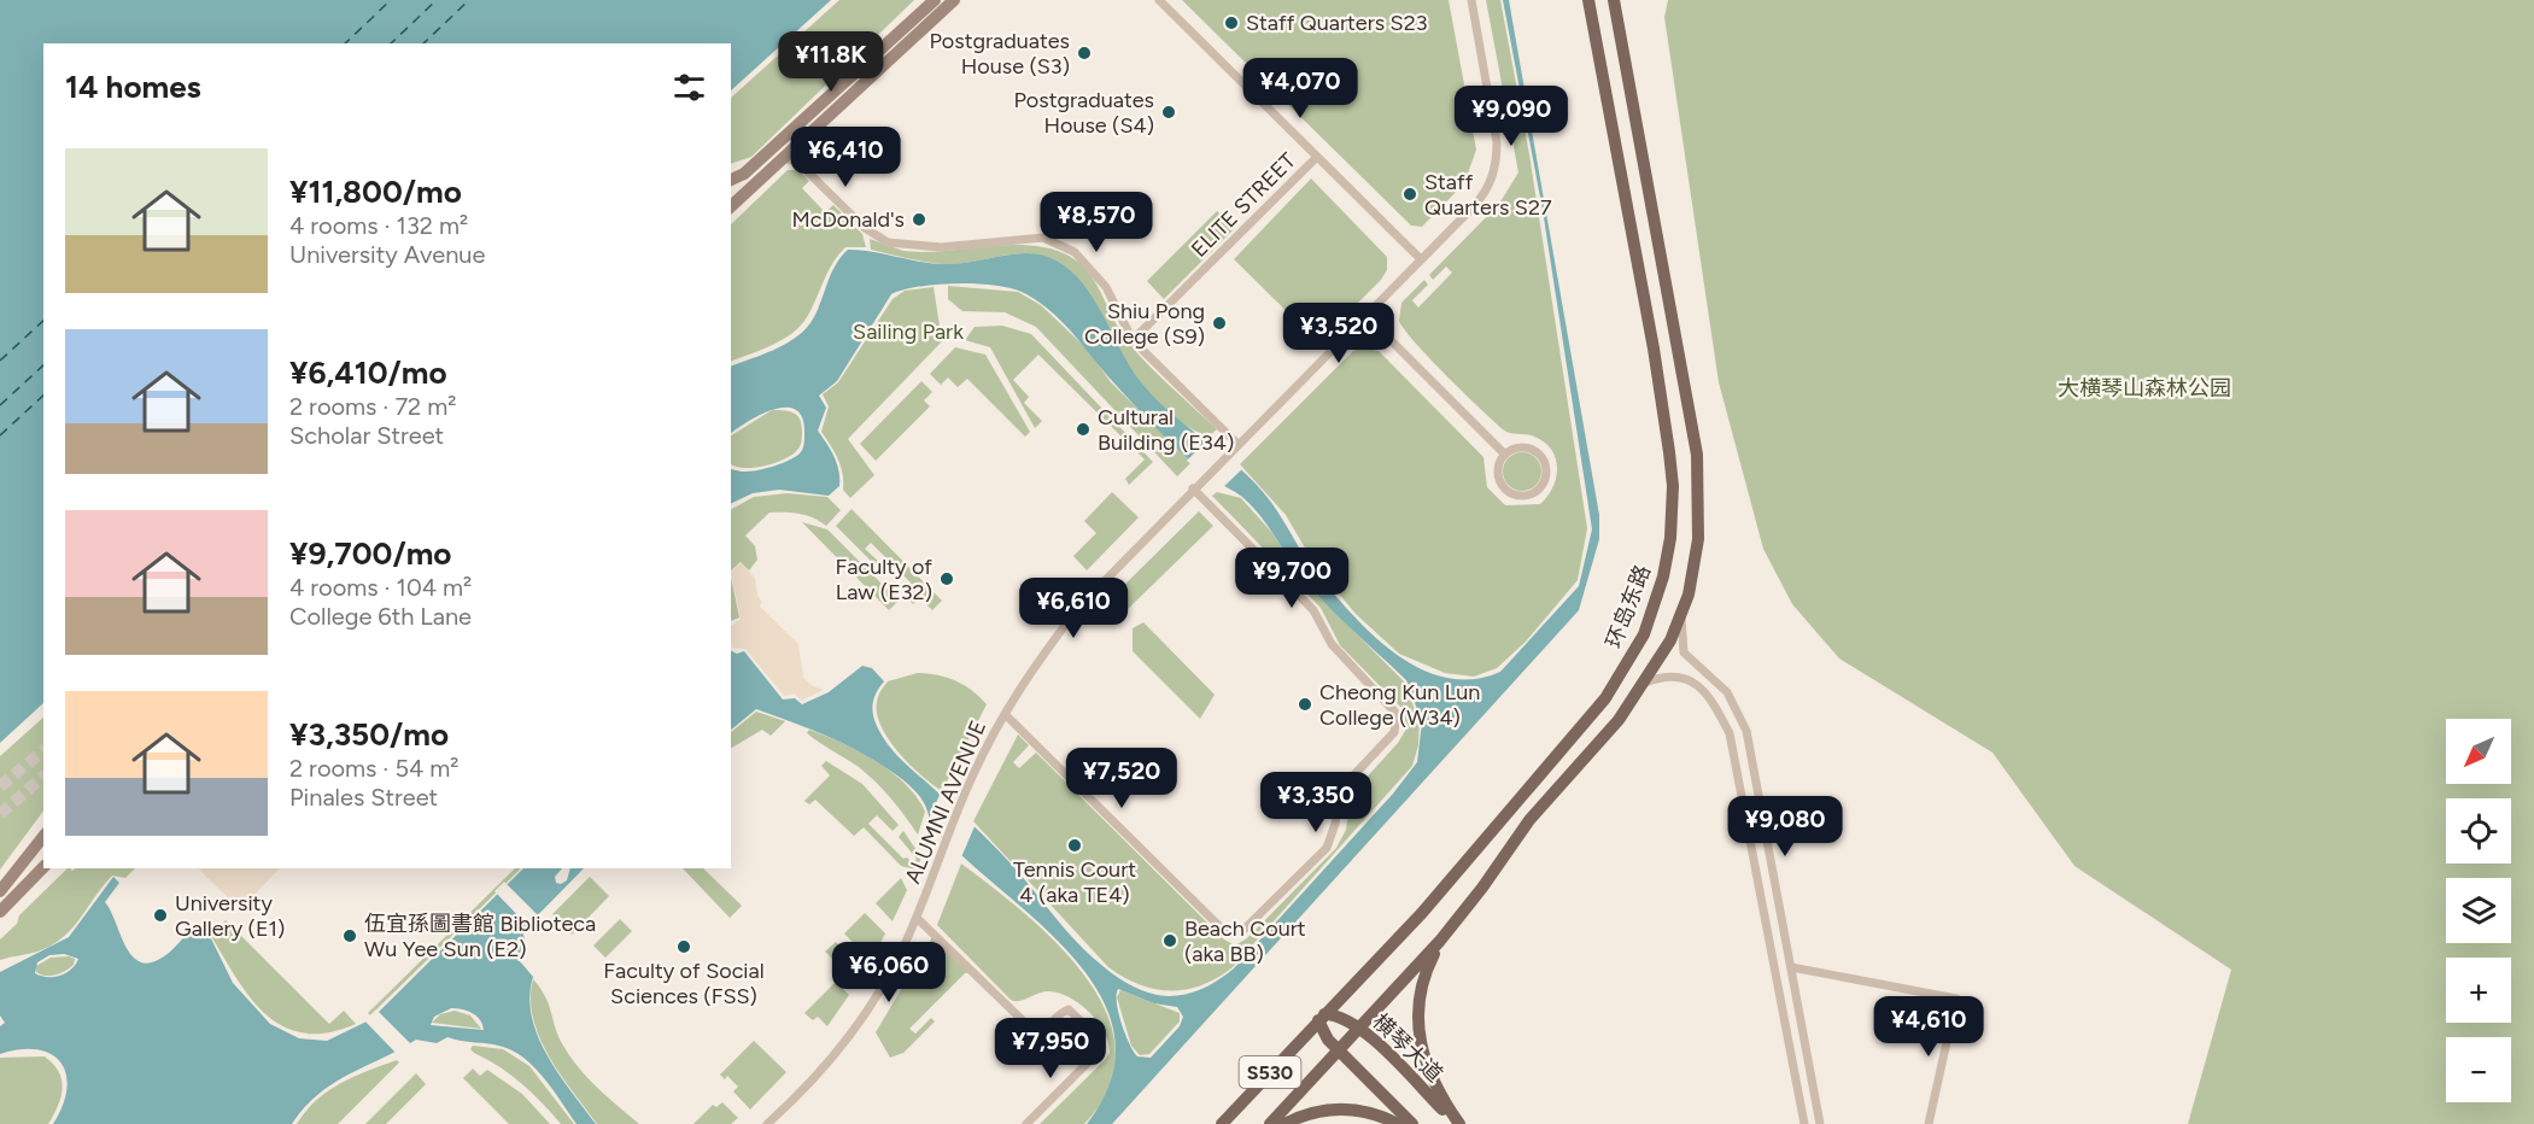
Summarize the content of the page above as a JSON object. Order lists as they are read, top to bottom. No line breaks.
{"streets":{"main road":["环岛东路","横琴大道","S530"],"street":["ELITE STREET","ALUMNI AVENUE"]},"crossings":[["环岛东路","横琴大道"],["环岛东路","S530"],["横琴大道","S530"]],"parks":["Sailing Park","大横琴山森林公园"],"places":["Staff Quarters S23","Postgraduates House (S3)","Postgraduates House (S4)","Staff Quarters S27","McDonald's","Shiu Pong College (S9)","Cultural Building (E34)","Faculty of Law (E32)","Cheong Kun Lun College (W34)","Tennis Court 4 (aka TE4)","University Gallery (E1)","伍宜孫圖書館 Biblioteca Wu Yee Sun (E2)","Beach Court (aka BB)","Faculty of Social Sciences (FSS)"],"north":"bottom left","page":{"price":["¥11.8K","¥4,070","¥9,090","¥6,410","¥8,570","¥3,520","¥9,700","¥6,610","¥7,520","¥3,350","¥9,080","¥6,060","¥4,610","¥7,950"],"heading":"14 homes","list":[{"name":"¥11,800/mo","note":"4 rooms · 132 m² · University Avenue"},{"name":"¥6,410/mo","note":"2 rooms · 72 m² · Scholar Street"},{"name":"¥9,700/mo","note":"4 rooms · 104 m² · College 6th Lane"},{"name":"¥3,350/mo","note":"2 rooms · 54 m² · Pinales Street"}],"map_buttons":["+","−"]}}
